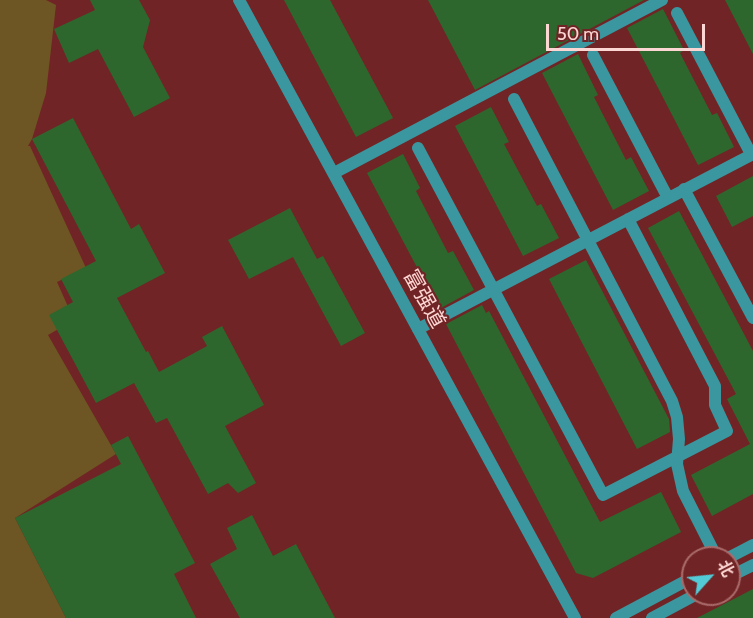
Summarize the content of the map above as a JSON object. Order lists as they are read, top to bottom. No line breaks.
{"streets":{"street":["富强道"]},"scale_bar":"50 m","north":"top right"}
